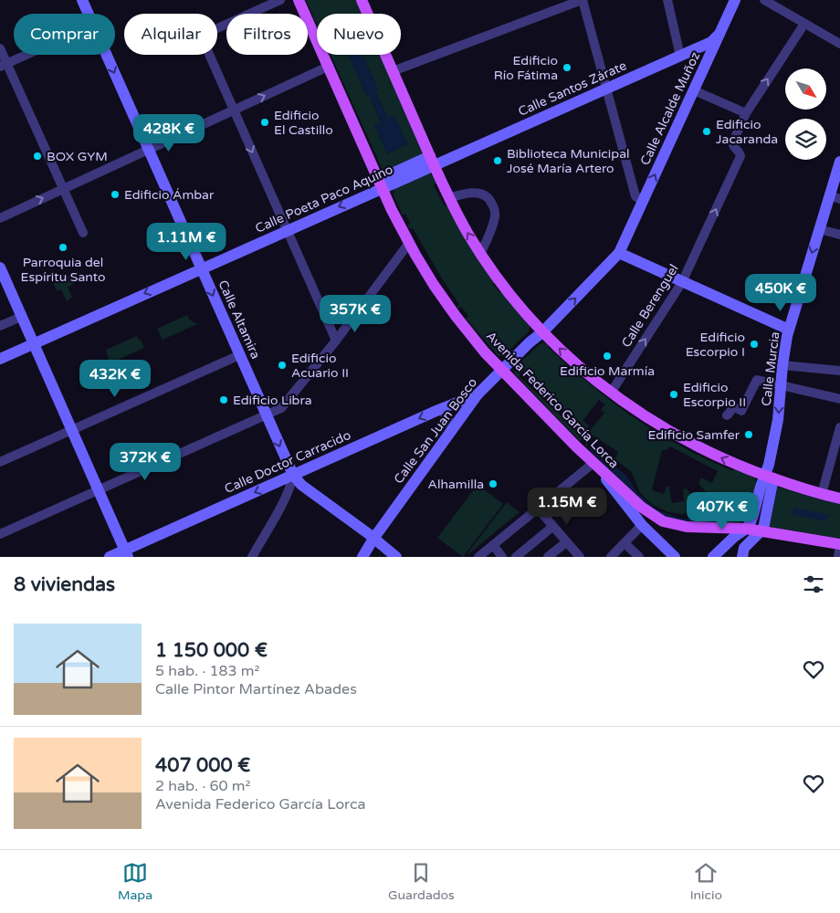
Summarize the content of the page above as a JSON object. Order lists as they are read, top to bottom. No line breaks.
{"streets":{"main road":["Avenida Federico García Lorca"],"street":["Calle Santos Zárate","Calle Alcalde Muñoz","Calle Poeta Paco Aquino","Calle Berenguel","Calle Altamira","Calle Murcia","Calle San Juan Bosco","Calle Doctor Carracido"]},"crossings":[["Calle Santos Zárate","Calle Alcalde Muñoz"],["Calle Santos Zárate","Calle Poeta Paco Aquino"],["Calle Alcalde Muñoz","Calle San Juan Bosco"],["Calle Poeta Paco Aquino","Calle Altamira"],["Calle Poeta Paco Aquino","Avenida Federico García Lorca"],["Calle Altamira","Calle Doctor Carracido"],["Calle Murcia","Avenida Federico García Lorca"],["Avenida Federico García Lorca","Calle San Juan Bosco"],["Calle San Juan Bosco","Calle Doctor Carracido"]],"one_way":["Calle Alcalde Muñoz","Calle Berenguel"],"places":["Edificio Río Fátima","Edificio El Castillo","Edificio Jacaranda","BOX GYM","Biblioteca Municipal José María Artero","Edificio Ámbar","Parroquia del Espíritu Santo","Edificio Escorpio I","Edificio Marmía","Edificio Acuario II","Edificio Escorpio II","Edificio Libra","Edificio Samfer","Alhamilla"],"north":"bottom right","page":{"chip":["Comprar","Alquilar","Filtros","Nuevo"],"price":["428K €","1.11M €","450K €","357K €","432K €","372K €","1.15M €","407K €"],"heading":"8 viviendas","list":[{"name":"1 150 000 €","note":"5 hab. · 183 m² · Calle Pintor Martínez Abades"},{"name":"407 000 €","note":"2 hab. · 60 m² · Avenida Federico García Lorca"}],"tabs":["Mapa","Guardados","Inicio"]}}
